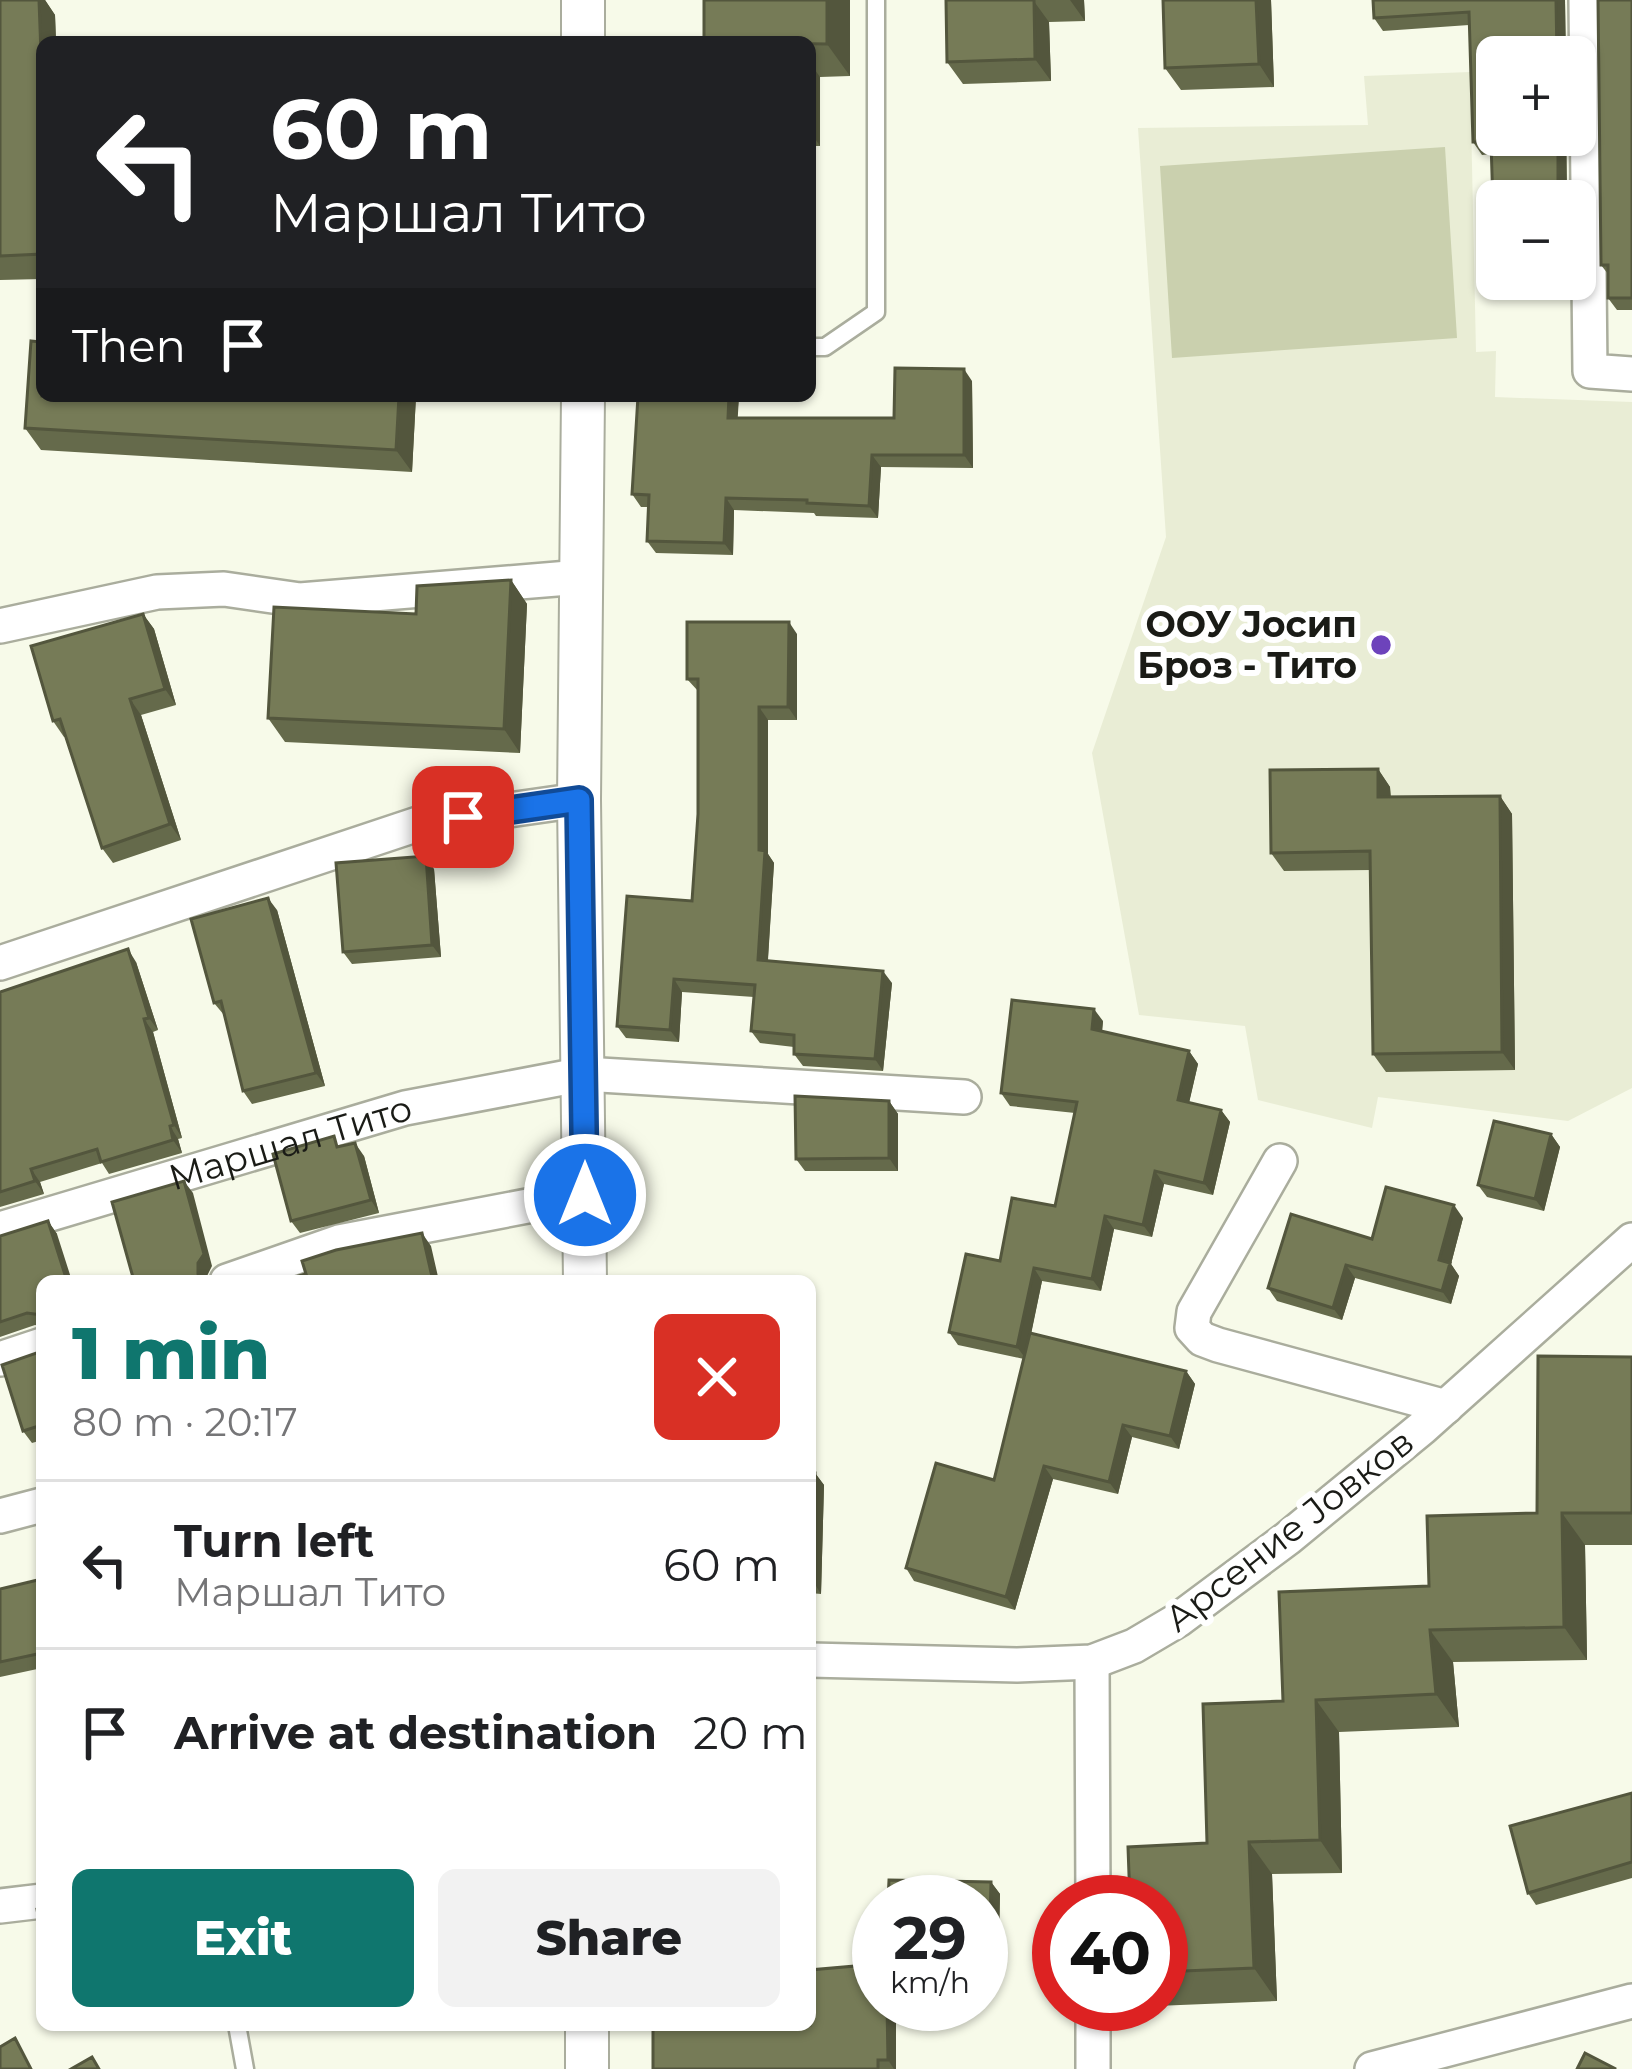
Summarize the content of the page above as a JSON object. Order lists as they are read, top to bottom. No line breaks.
{"streets":{"street":["Маршал Тито","Арсение Јовков"]},"places":["ООУ Јосип Броз - Тито"],"page":{"map_buttons":["+","−"],"turn":["60 m","Маршал Тито"],"then":"Then","heading":["1 min","80 m · 20:17"],"list":[{"name":"Turn left","note":"Маршал Тито","value":"60 m"},{"name":"Arrive at destination","value":"20 m"}],"buttons":["Exit","Share"],"speed":"29 km/h","limit":"40"}}
